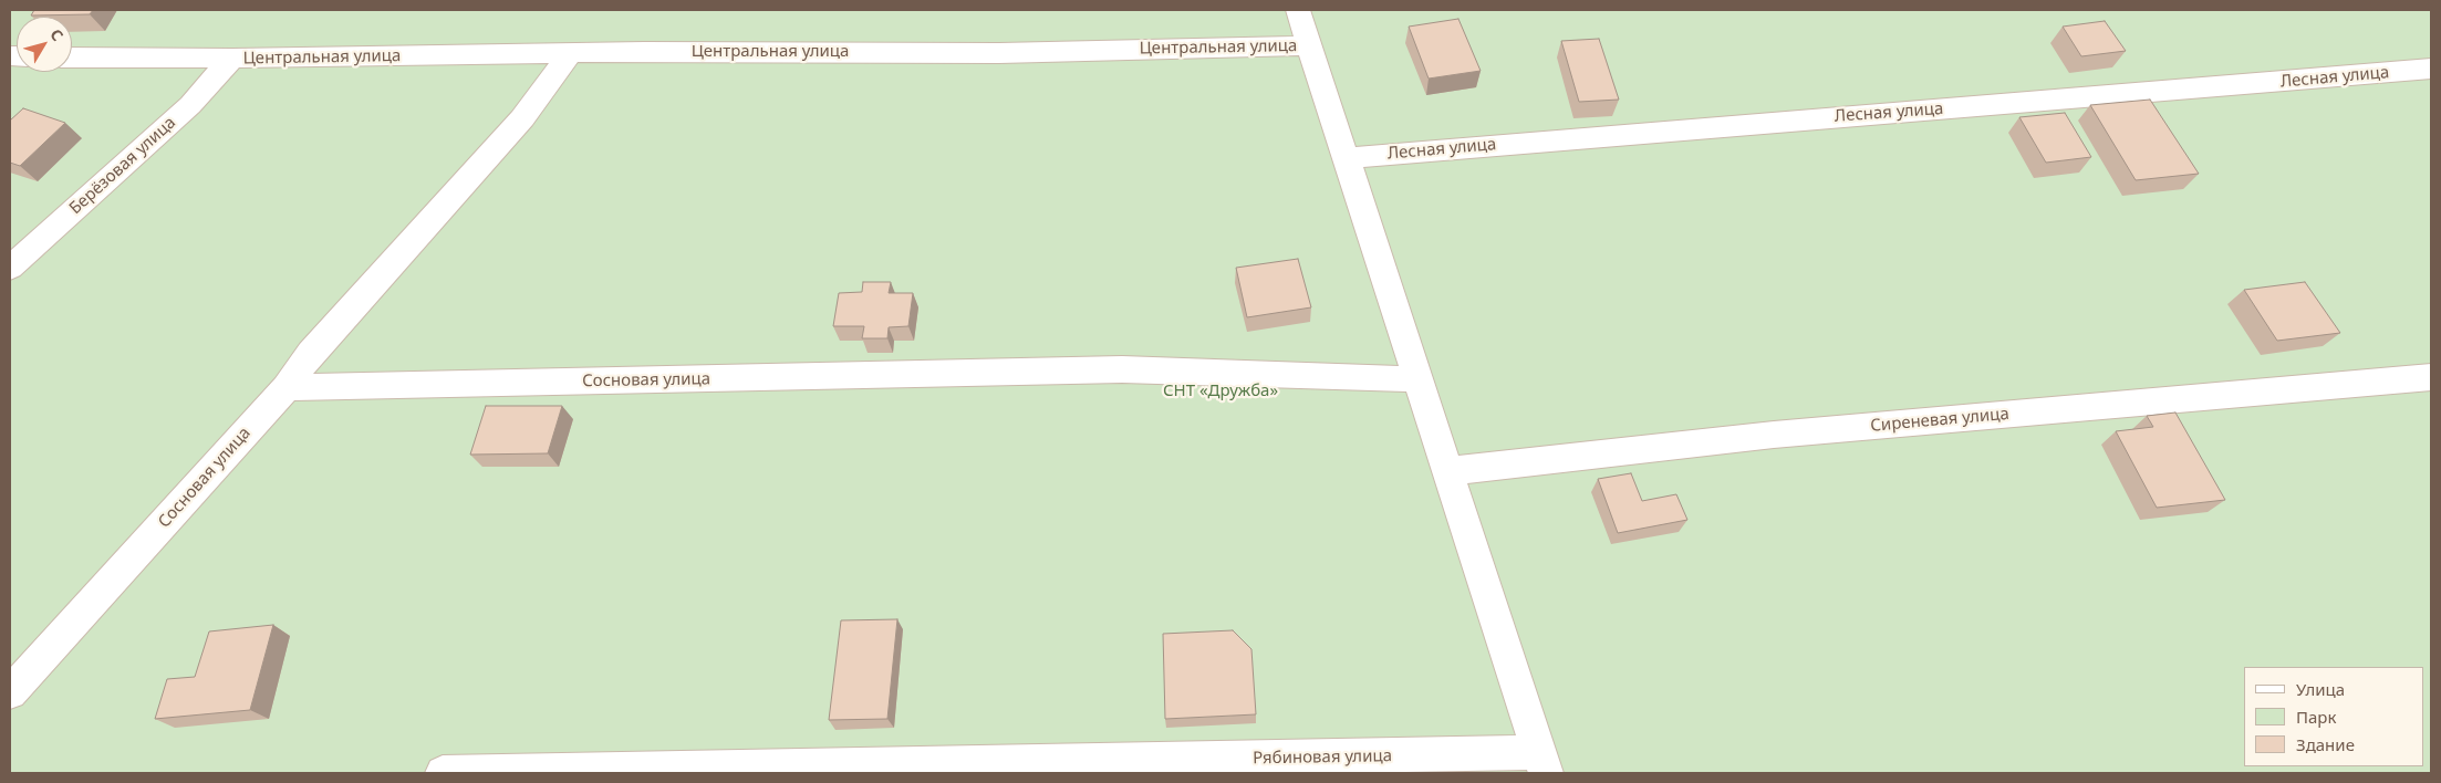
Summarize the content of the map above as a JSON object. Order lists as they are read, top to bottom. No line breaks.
{"streets":{"street":["Центральная улица","Лесная улица","Берёзовая улица","Сосновая улица","Сиреневая улица","Рябиновая улица"]},"crossings":[["Центральная улица","Берёзовая улица"]],"parks":["СНТ «Дружба»"],"legend":["Улица","Парк","Здание"],"north":"top right"}
